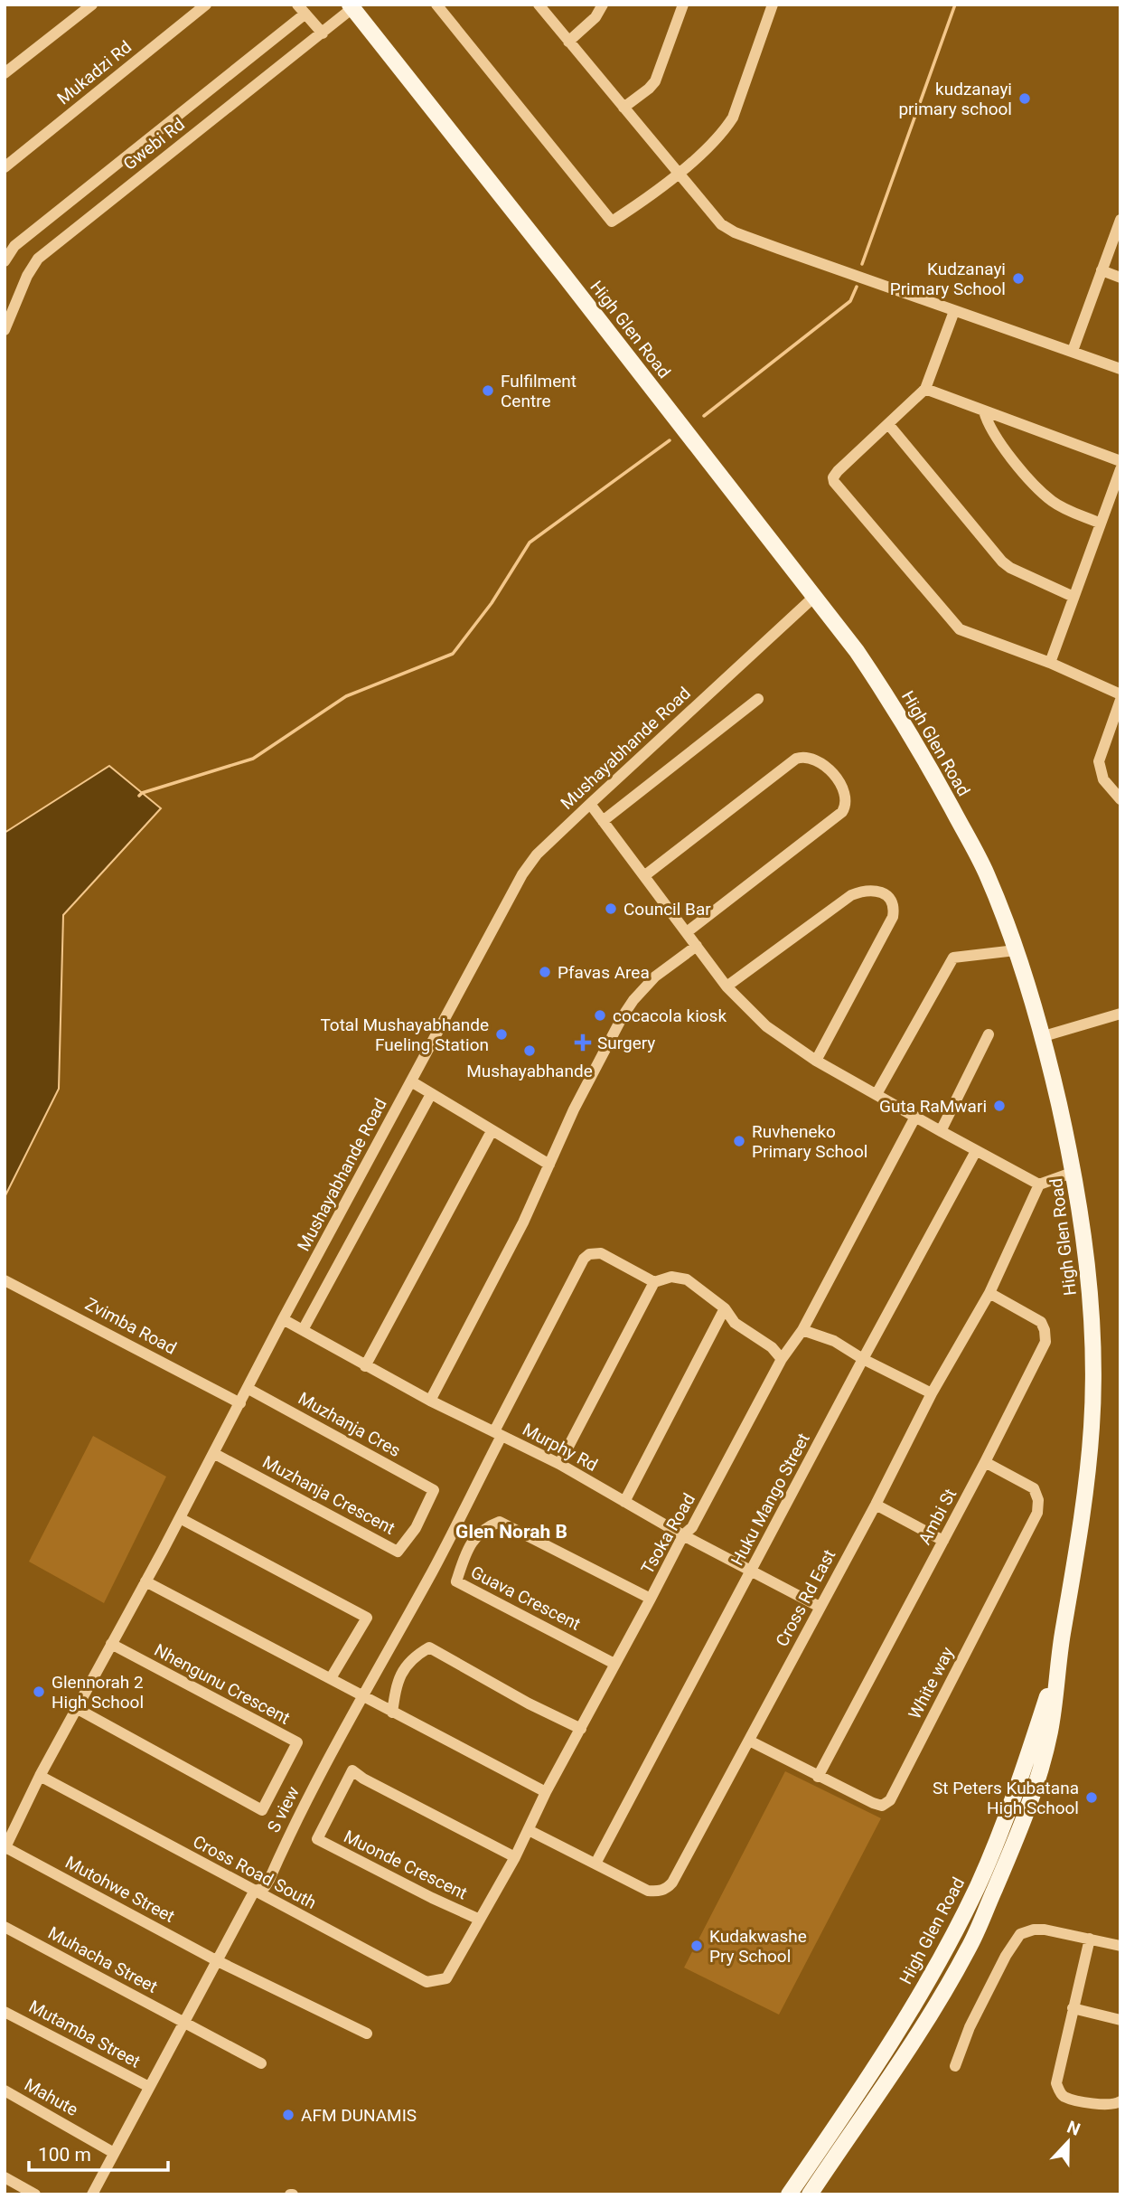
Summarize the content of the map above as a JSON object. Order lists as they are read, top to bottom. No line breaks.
{"streets":{"main road":["High Glen Road"],"street":["Mukadzi Rd","Gwebi Rd","Mushayabhande Road","Zvimba Road","Muzhanja Cres","Murphy Rd","Muzhanja Crescent","Huku Mango Street","Ambi St","Tsoka Road","Guava Crescent","Cross Rd East","White way","Nhengunu Crescent","S view","Muonde Crescent","Cross Road South","Mutohwe Street","Muhacha Street","Mutamba Street","Mahute"]},"crossings":[["Gwebi Rd","High Glen Road"],["High Glen Road","Mushayabhande Road"],["Mushayabhande Road","Zvimba Road"],["Mushayabhande Road","Muzhanja Cres"],["Mushayabhande Road","Murphy Rd"],["Mushayabhande Road","Muzhanja Crescent"],["Mushayabhande Road","Nhengunu Crescent"],["Mushayabhande Road","Cross Road South"],["Mushayabhande Road","Mutohwe Street"],["Muzhanja Cres","Muzhanja Crescent"],["Murphy Rd","Huku Mango Street"],["Murphy Rd","Tsoka Road"],["Murphy Rd","Cross Rd East"],["Murphy Rd","S view"],["Huku Mango Street","Cross Rd East"],["Ambi St","Cross Rd East"],["Ambi St","White way"],["Tsoka Road","Guava Crescent"],["Tsoka Road","Cross Rd East"],["Tsoka Road","Muonde Crescent"],["Tsoka Road","Cross Road South"],["Cross Rd East","White way"],["S view","Cross Road South"],["S view","Mutohwe Street"],["S view","Muhacha Street"],["S view","Mutamba Street"],["S view","Mahute"]],"districts":["Glen Norah B"],"places":{"other":["kudzanayi primary school","Kudzanayi Primary School","Fulfilment Centre","Council Bar","Pfavas Area","cocacola kiosk","Total Mushayabhande Fueling Station","Mushayabhande","Guta RaMwari","Ruvheneko Primary School","Glennorah 2 High School","St Peters Kubatana High School","Kudakwashe Pry School","AFM DUNAMIS"],"health":["Surgery"]},"scale_bar":"100 m","north":"top"}
